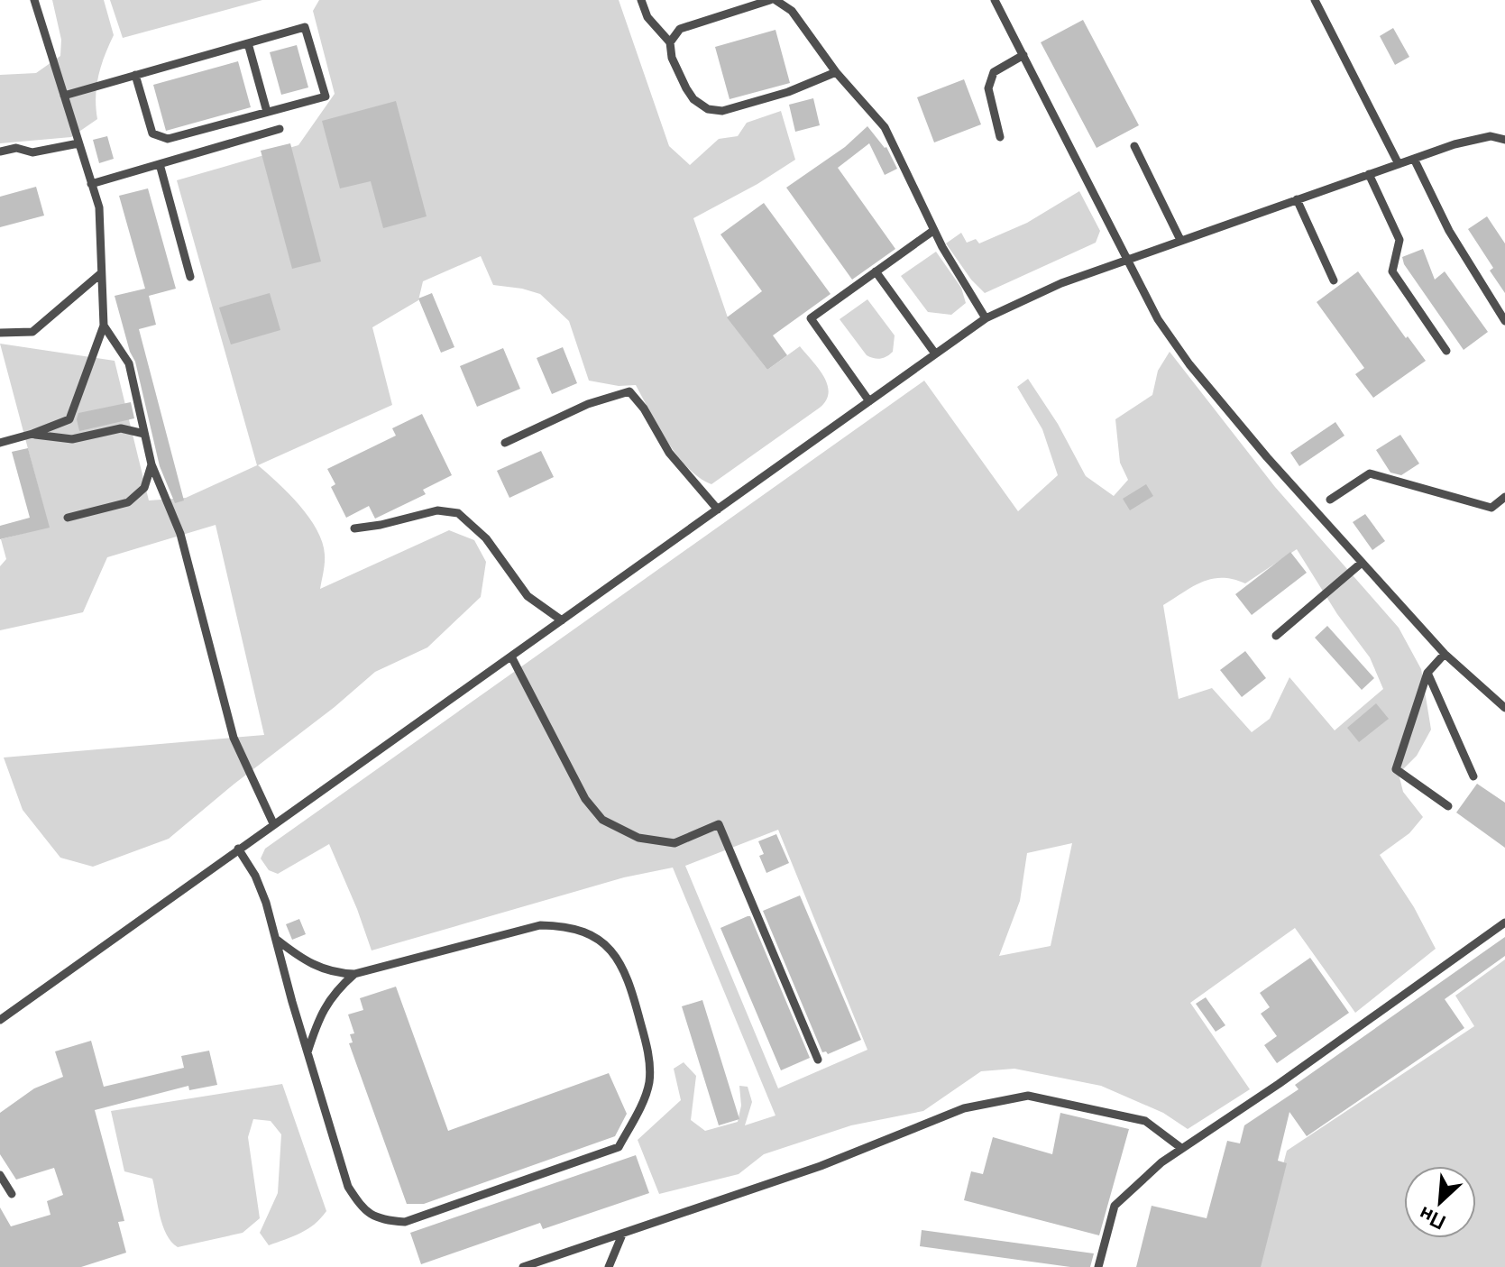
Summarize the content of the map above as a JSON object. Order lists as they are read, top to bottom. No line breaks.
{"north":"bottom left"}
